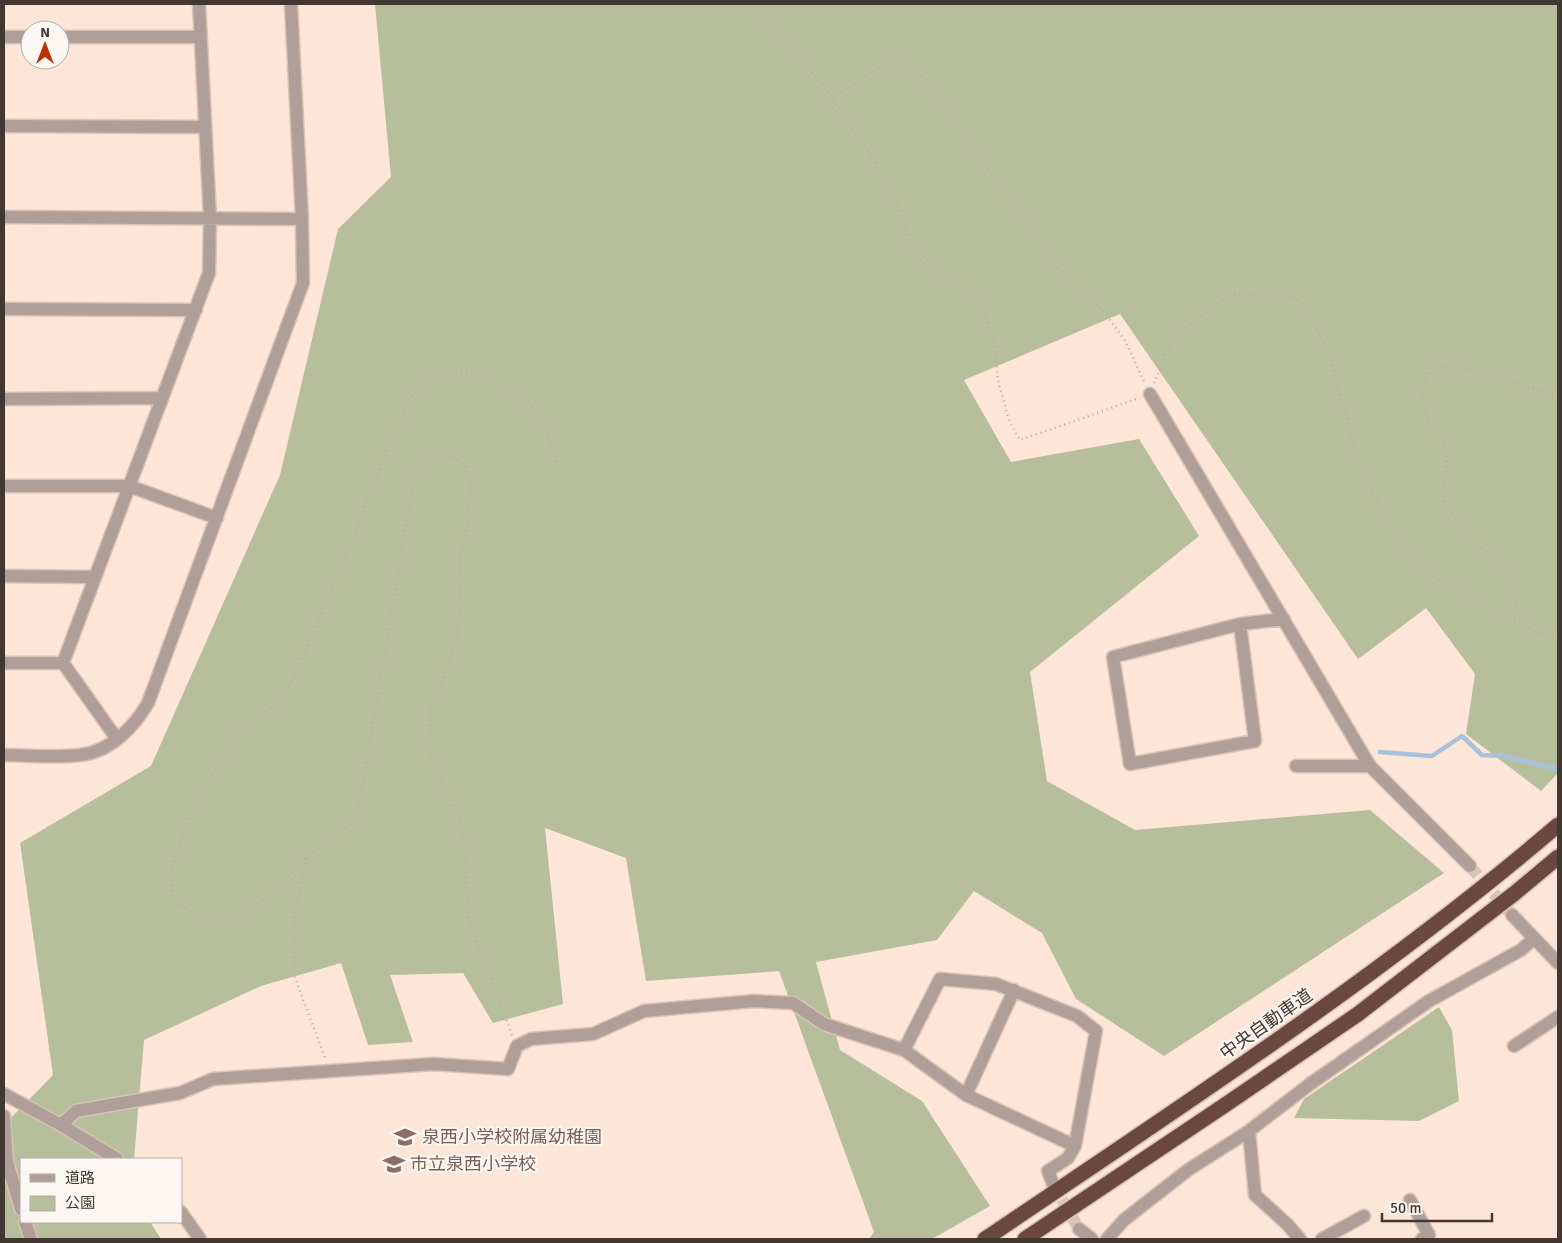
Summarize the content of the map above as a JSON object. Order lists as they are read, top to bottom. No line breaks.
{"streets":{"highway":["中央自動車道"]},"places":{"school or university":["泉西小学校附属幼稚園","市立泉西小学校"]},"legend":["道路","公園"],"scale_bar":"50 m","north":"top"}
